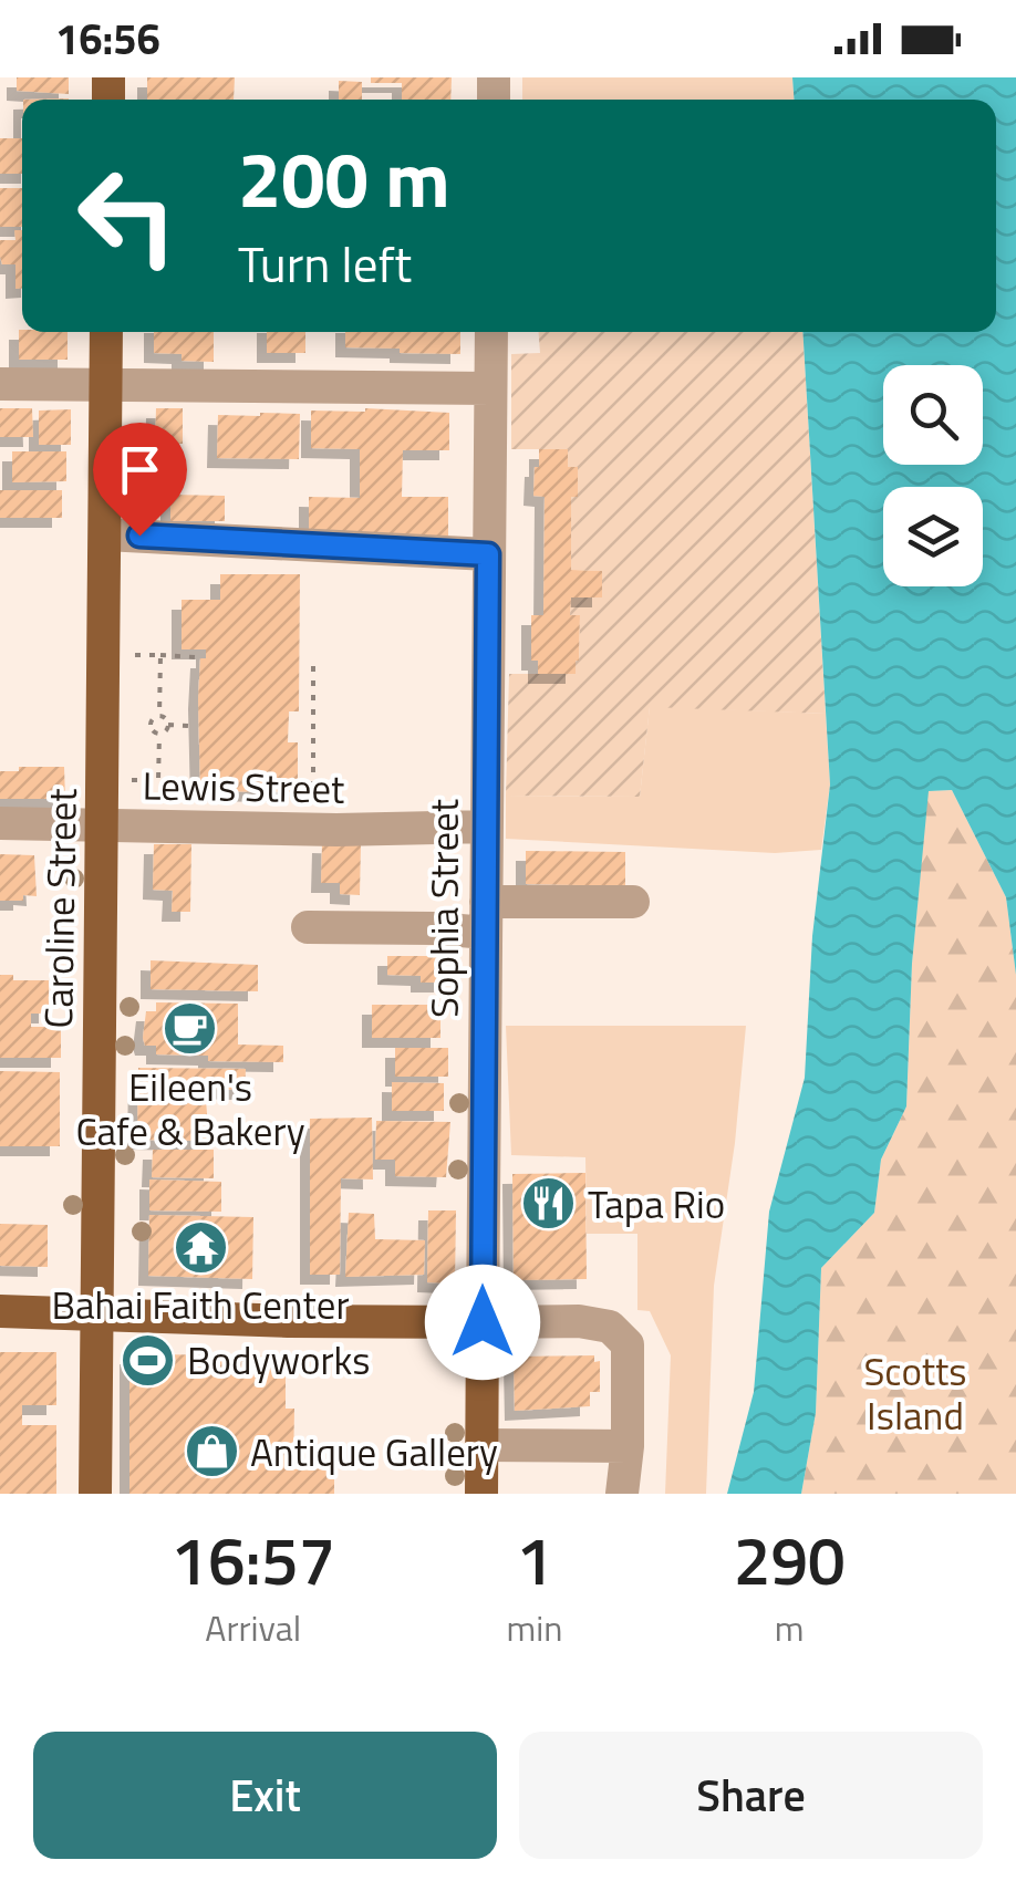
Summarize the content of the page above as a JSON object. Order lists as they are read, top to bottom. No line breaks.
{"streets":{"main road":["Caroline Street","Sophia Street"],"street":["Lewis Street"]},"crossings":[["Lewis Street","Caroline Street"],["Lewis Street","Sophia Street"]],"parks":["Scotts Island"],"places":{"cafe":["Eileen's Cafe & Bakery"],"restaurant":["Tapa Rio"],"temple":["Bahai Faith Center"],"sports":["Bodyworks"],"shop":["Antique Gallery"]},"page":{"status":"16:56","turn":["200 m","Turn left"],"eta":["16:57","Arrival","1","min","290","m"],"buttons":["Exit","Share"]}}
